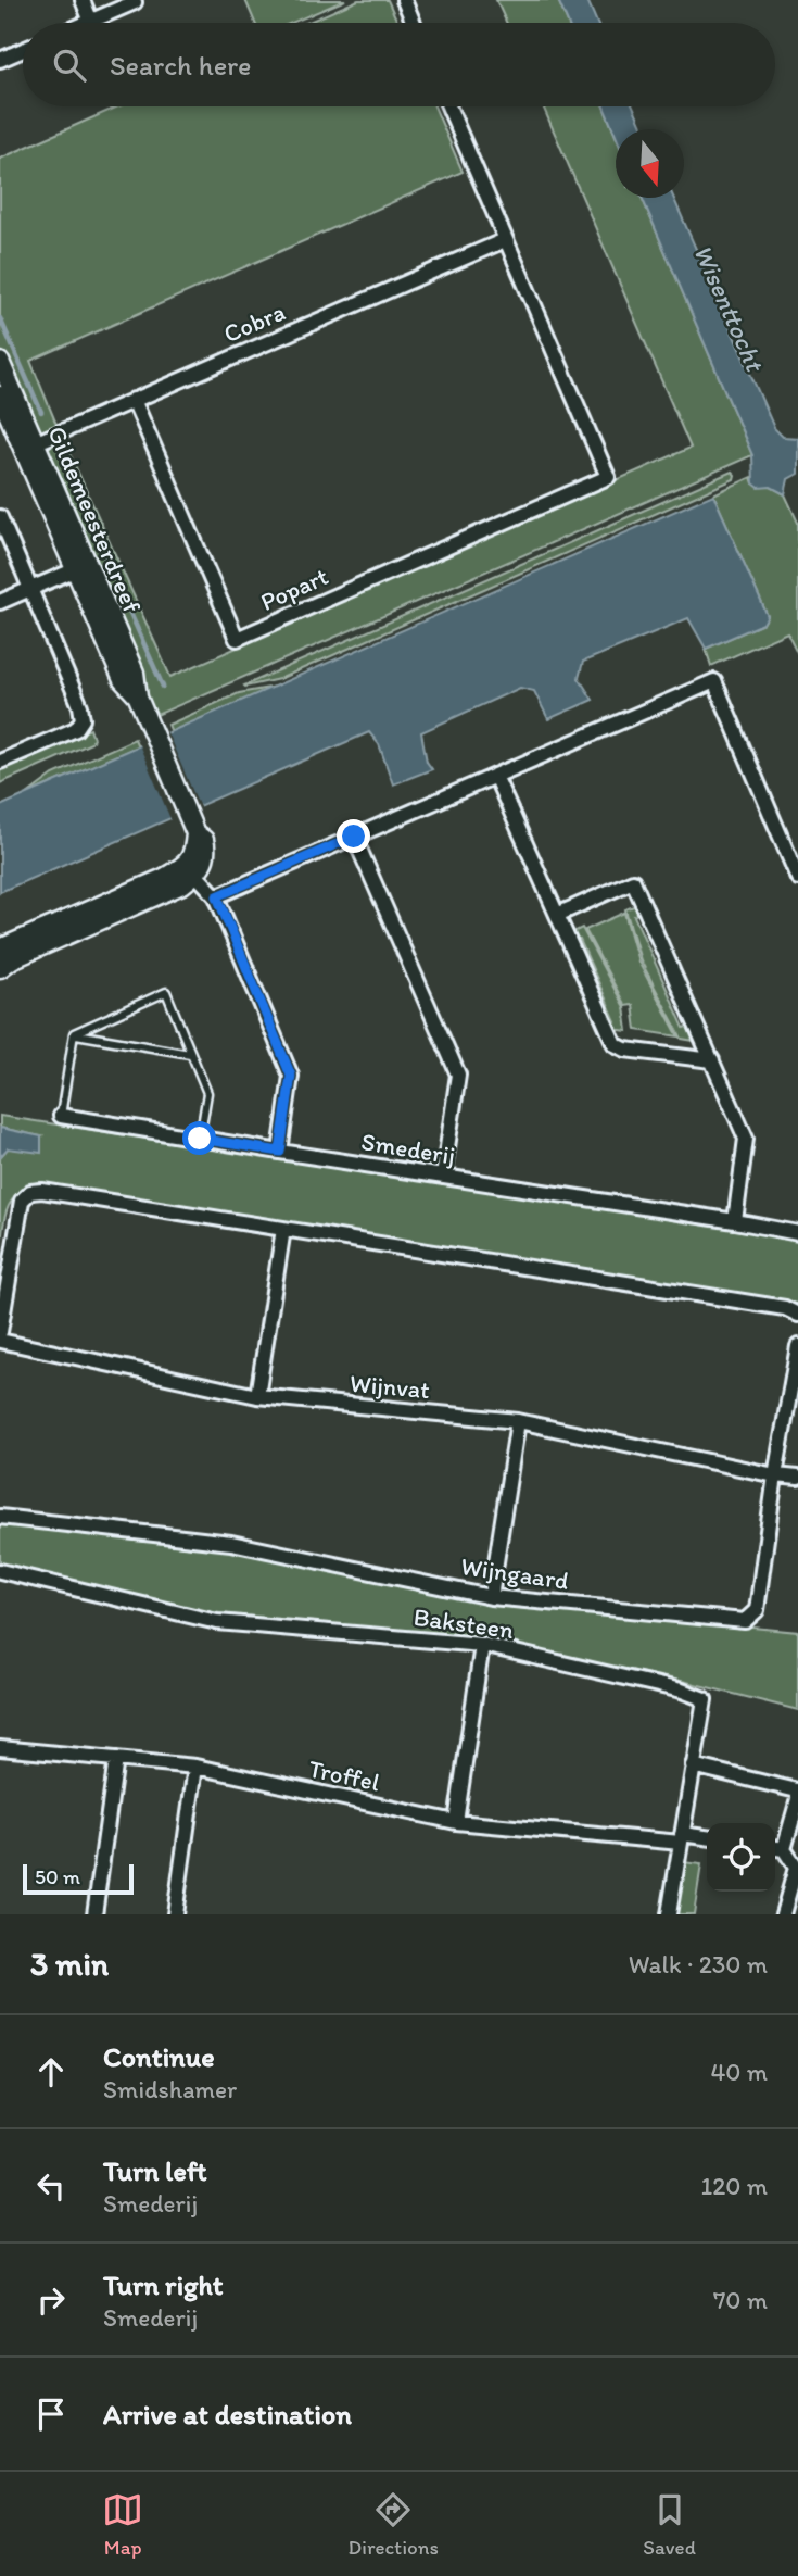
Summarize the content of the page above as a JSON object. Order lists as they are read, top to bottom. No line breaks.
{"streets":{"street":["Cobra","Gildemeesterdreef","Popart","Smederij","Wijnvat","Wijngaard","Baksteen","Troffel"]},"crossings":[["Cobra","Gildemeesterdreef"],["Cobra","Popart"],["Wijnvat","Wijngaard"],["Baksteen","Troffel"]],"water":["Wisenttocht"],"scale_bar":"50 m","north":"bottom","page":{"search":"Search here","scale":"50 m","heading":["3 min","Walk · 230 m"],"list":[["Continue","Smidshamer","40 m"],["Turn left","Smederij","120 m"],["Turn right","Smederij","70 m"],"Arrive at destination"],"nav":["Map","Directions","Saved"]}}
